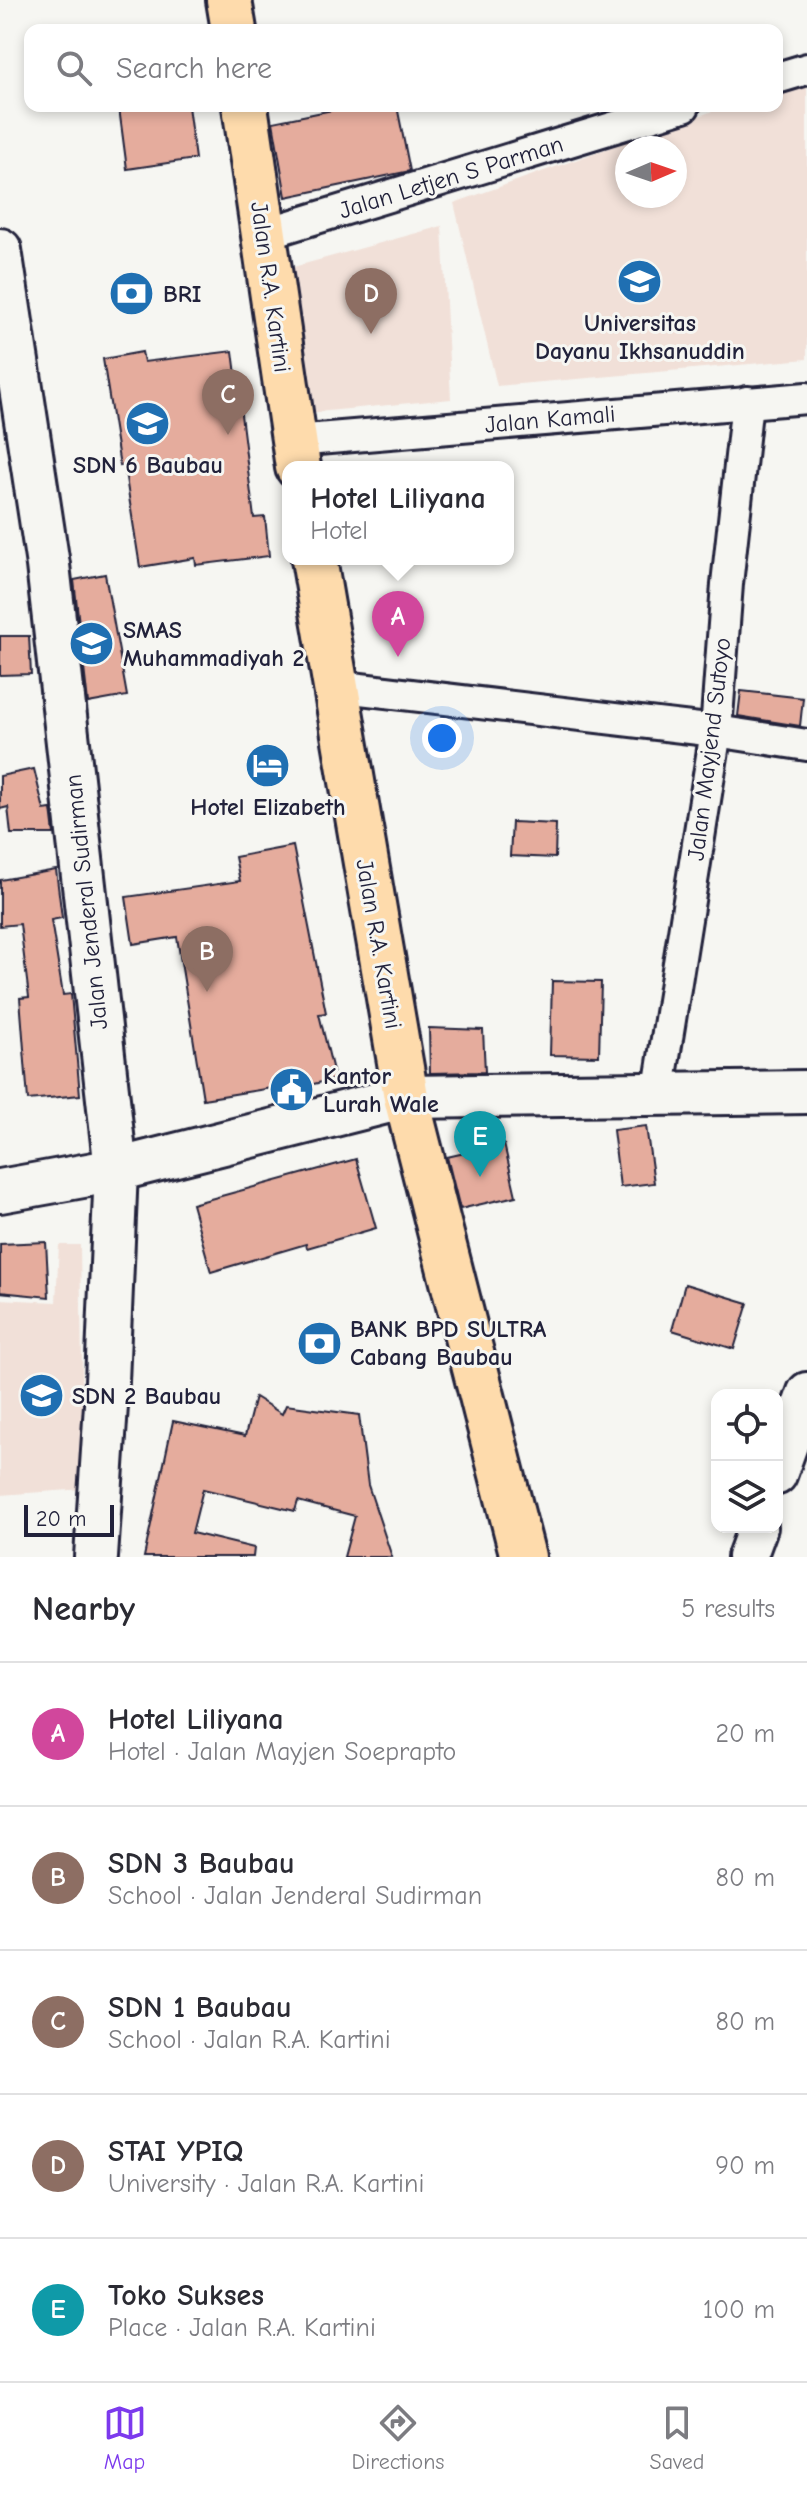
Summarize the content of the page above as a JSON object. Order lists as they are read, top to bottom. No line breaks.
{"streets":{"highway":["Jalan R.A. Kartini"],"main road":["Jalan Jenderal Sudirman"],"street":["Jalan Letjen S Parman","Jalan Kamali","Jalan Mayjend Sutoyo"]},"crossings":[["Jalan Letjen S Parman","Jalan R.A. Kartini"],["Jalan R.A. Kartini","Jalan Kamali"],["Jalan Kamali","Jalan Mayjend Sutoyo"]],"places":{"school or university":["Universitas Dayanu Ikhsanuddin","SDN 6 Baubau","SMAS Muhammadiyah 2","SDN 2 Baubau"],"bank":["BRI","BANK BPD SULTRA Cabang Baubau"],"hotel":["Hotel Elizabeth"],"public building":["Kantor Lurah Wale"]},"scale_bar":"20 m","north":"right","page":{"search":"Search here","pins":["D","C","A","B","E"],"popup":["Hotel Liliyana","Hotel"],"scale":"20 m","heading":["Nearby","5 results"],"list":[{"mark":"A","name":"Hotel Liliyana","note":"Hotel · Jalan Mayjen Soeprapto","value":"20 m"},{"mark":"B","name":"SDN 3 Baubau","note":"School · Jalan Jenderal Sudirman","value":"80 m"},{"mark":"C","name":"SDN 1 Baubau","note":"School · Jalan R.A. Kartini","value":"80 m"},{"mark":"D","name":"STAI YPIQ","note":"University · Jalan R.A. Kartini","value":"90 m"},{"mark":"E","name":"Toko Sukses","note":"Place · Jalan R.A. Kartini","value":"100 m"}],"nav":["Map","Directions","Saved"]}}
